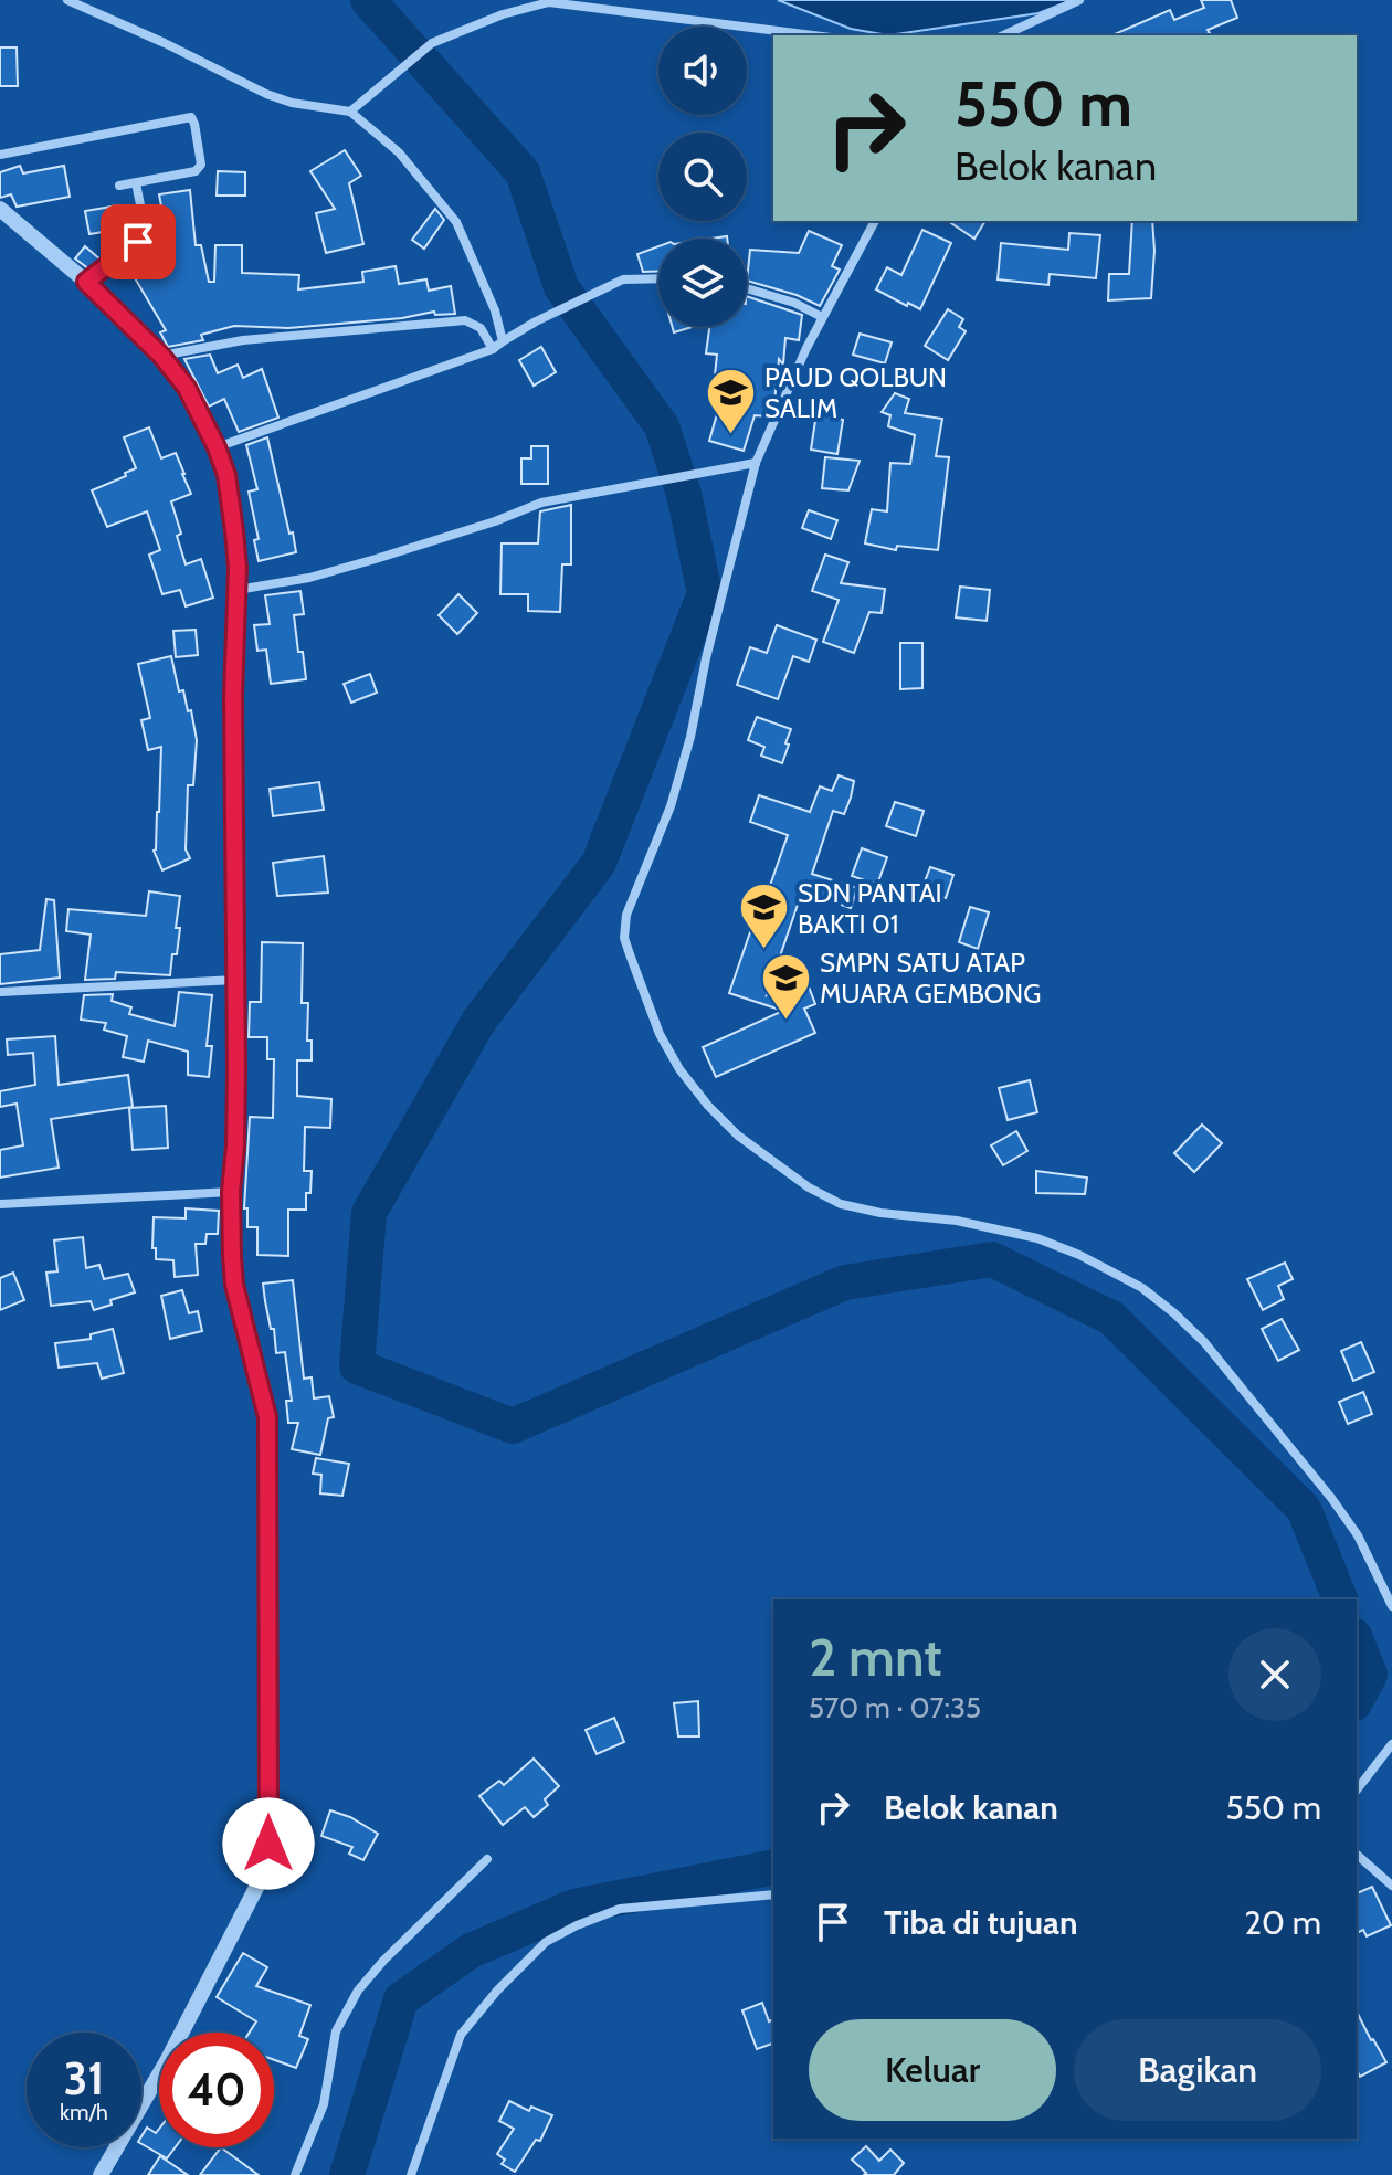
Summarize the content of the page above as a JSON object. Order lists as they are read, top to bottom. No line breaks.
{"places":{"school or university":["PAUD QOLBUN SALIM","SDN PANTAI BAKTI 01","SMPN SATU ATAP MUARA GEMBONG"]},"page":{"turn":["550 m","Belok kanan"],"heading":["2 mnt","570 m · 07:35"],"list":[{"name":"Belok kanan","value":"550 m"},{"name":"Tiba di tujuan","value":"20 m"}],"buttons":["Keluar","Bagikan"],"speed":"31 km/h","limit":"40"}}
